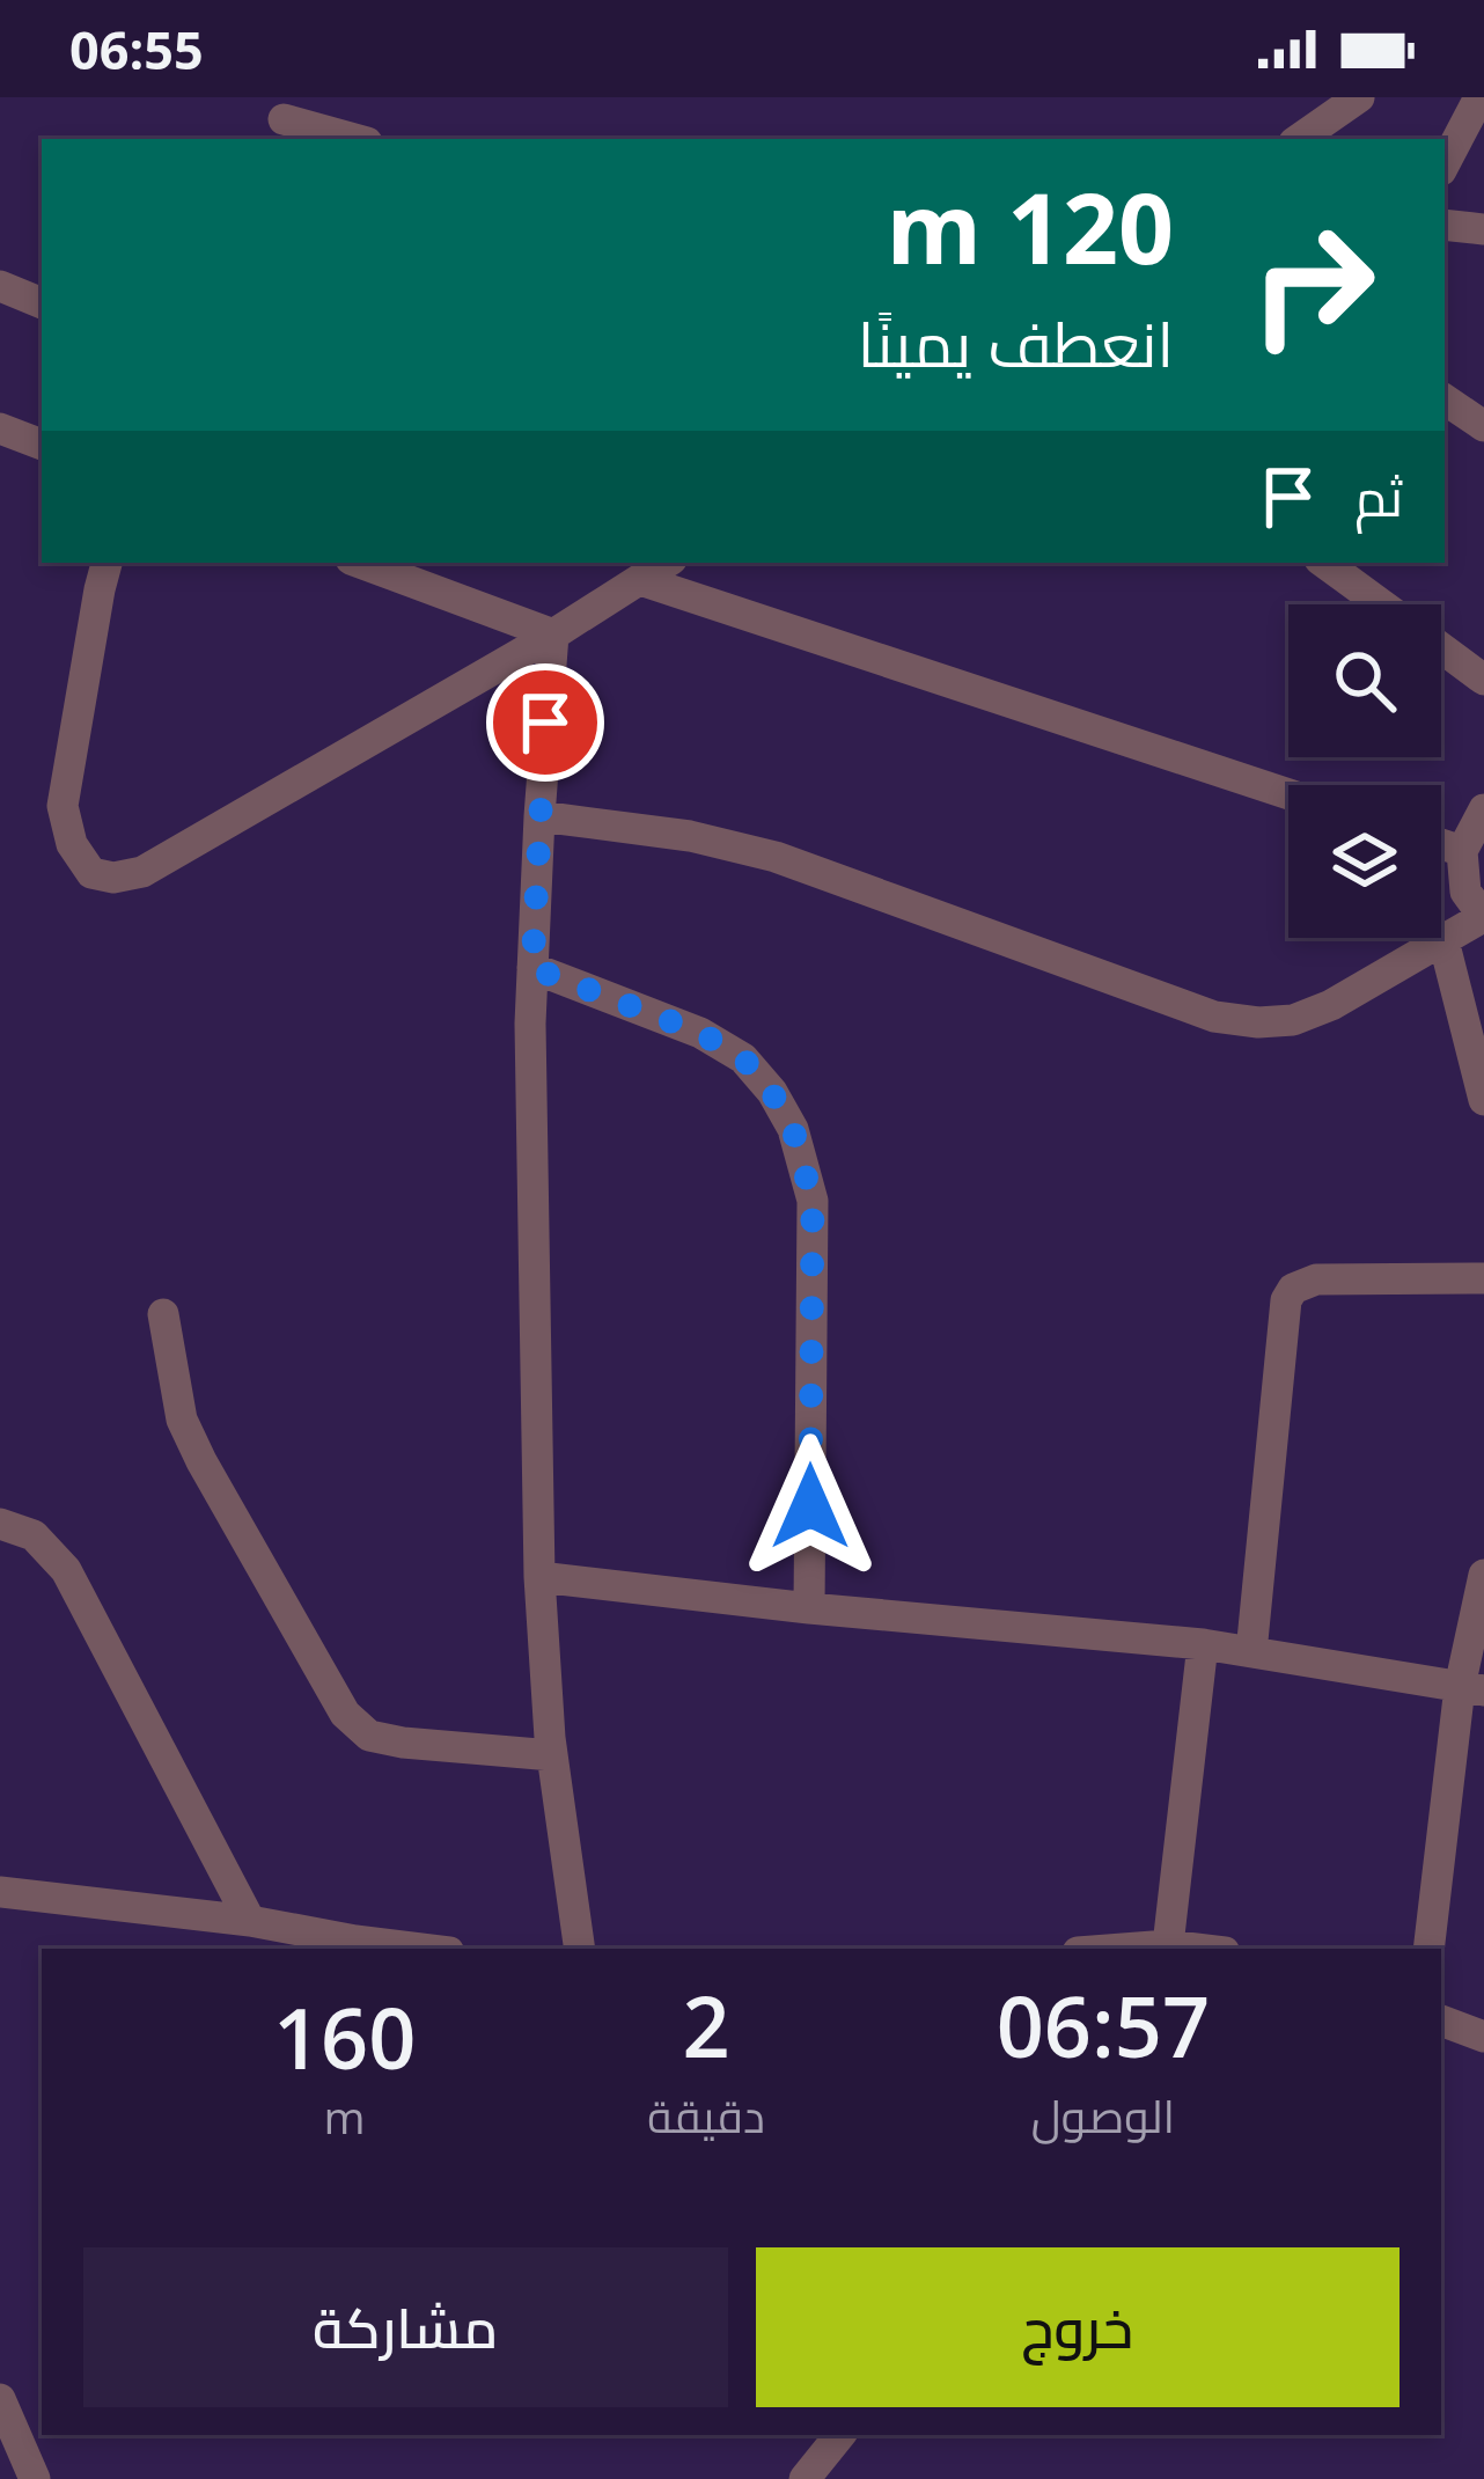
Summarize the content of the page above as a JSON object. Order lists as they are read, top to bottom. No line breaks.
{"page":{"status":"06:55","turn":["120 m","انعطف يمينًا"],"then":"ثم","eta":["06:57","الوصول","2","دقيقة","160","m"],"buttons":["خروج","مشاركة"]}}
